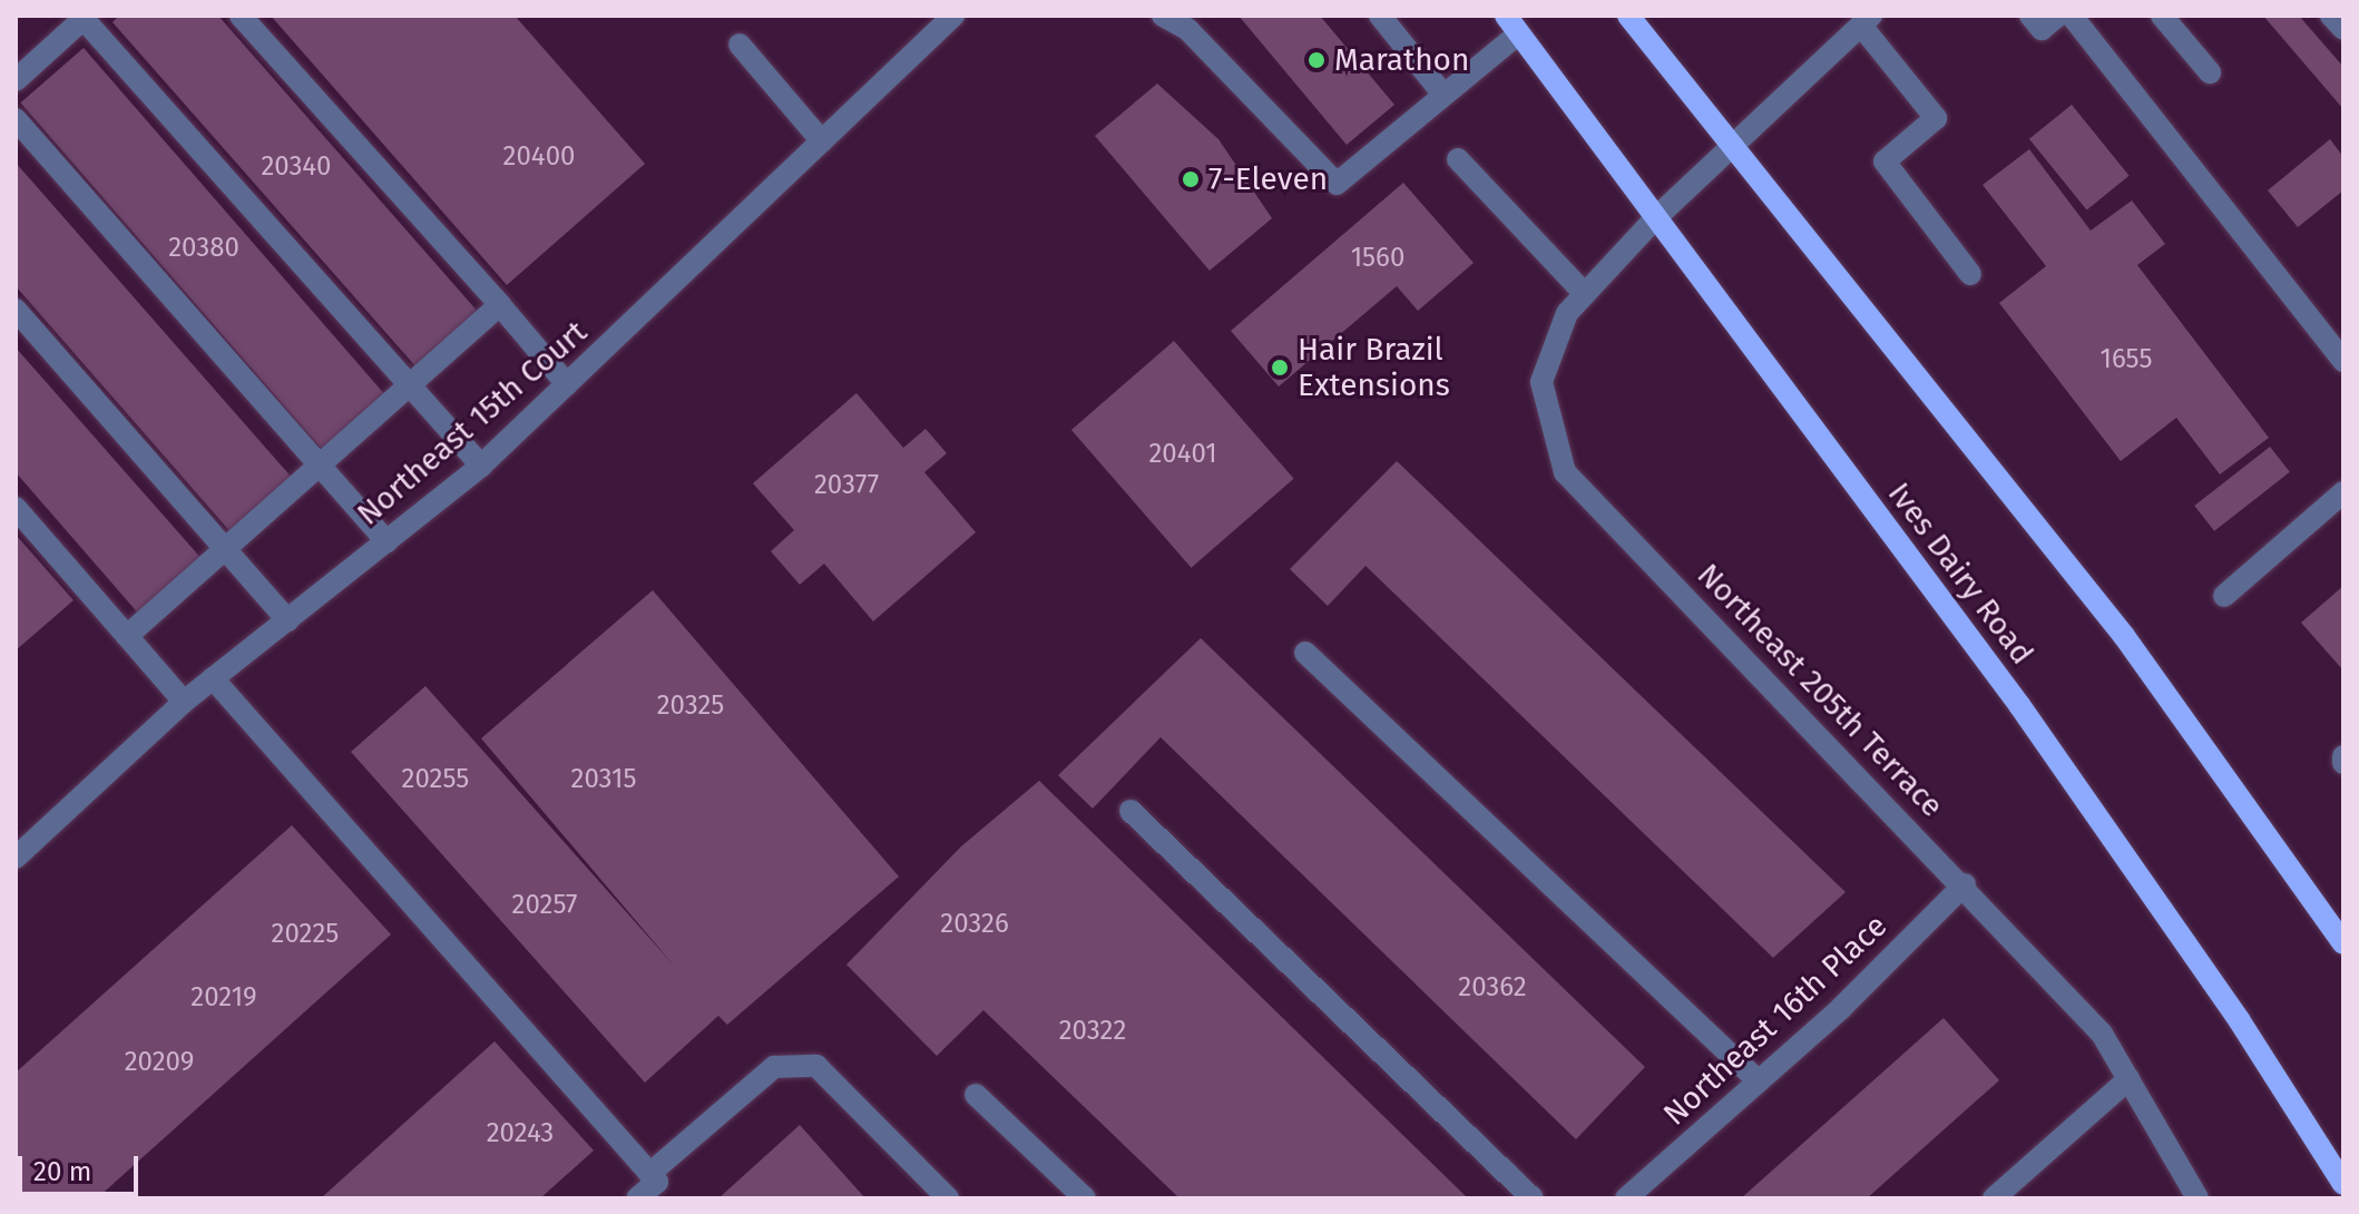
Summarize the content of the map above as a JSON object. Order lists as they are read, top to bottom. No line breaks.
{"streets":{"main road":["Ives Dairy Road"],"street":["Northeast 15th Court","Northeast 205th Terrace","Northeast 16th Place"]},"crossings":[["Ives Dairy Road","Northeast 205th Terrace"],["Northeast 205th Terrace","Northeast 16th Place"]],"places":["Marathon","7-Eleven","Hair Brazil Extensions"],"house_numbers":["20400","20340","20380","1560","1655","20401","20377","20325","20255","20315","20257","20326","20225","20362","20219","20322","20209","20243"],"scale_bar":"20 m"}
